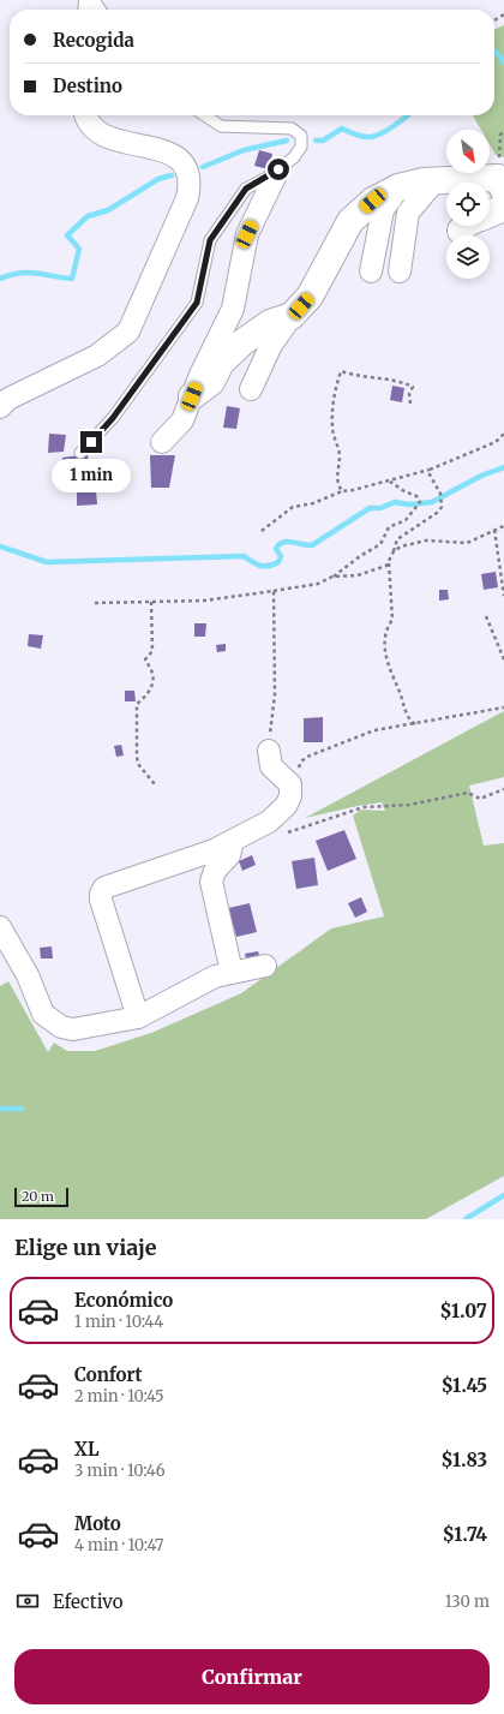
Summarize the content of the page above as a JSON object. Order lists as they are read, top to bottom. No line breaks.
{"scale_bar":"20 m","north":"bottom right","page":{"banner":["Recogida","Destino"],"bubble":"1 min","scale":"20 m","heading":"Elige un viaje","list":[{"name":"Económico","note":"1 min · 10:44","value":"$1.07"},{"name":"Confort","note":"2 min · 10:45","value":"$1.45"},{"name":"XL","note":"3 min · 10:46","value":"$1.83"},{"name":"Moto","note":"4 min · 10:47","value":"$1.74"}],"pay":["Efectivo","130 m"],"buttons":"Confirmar"}}
